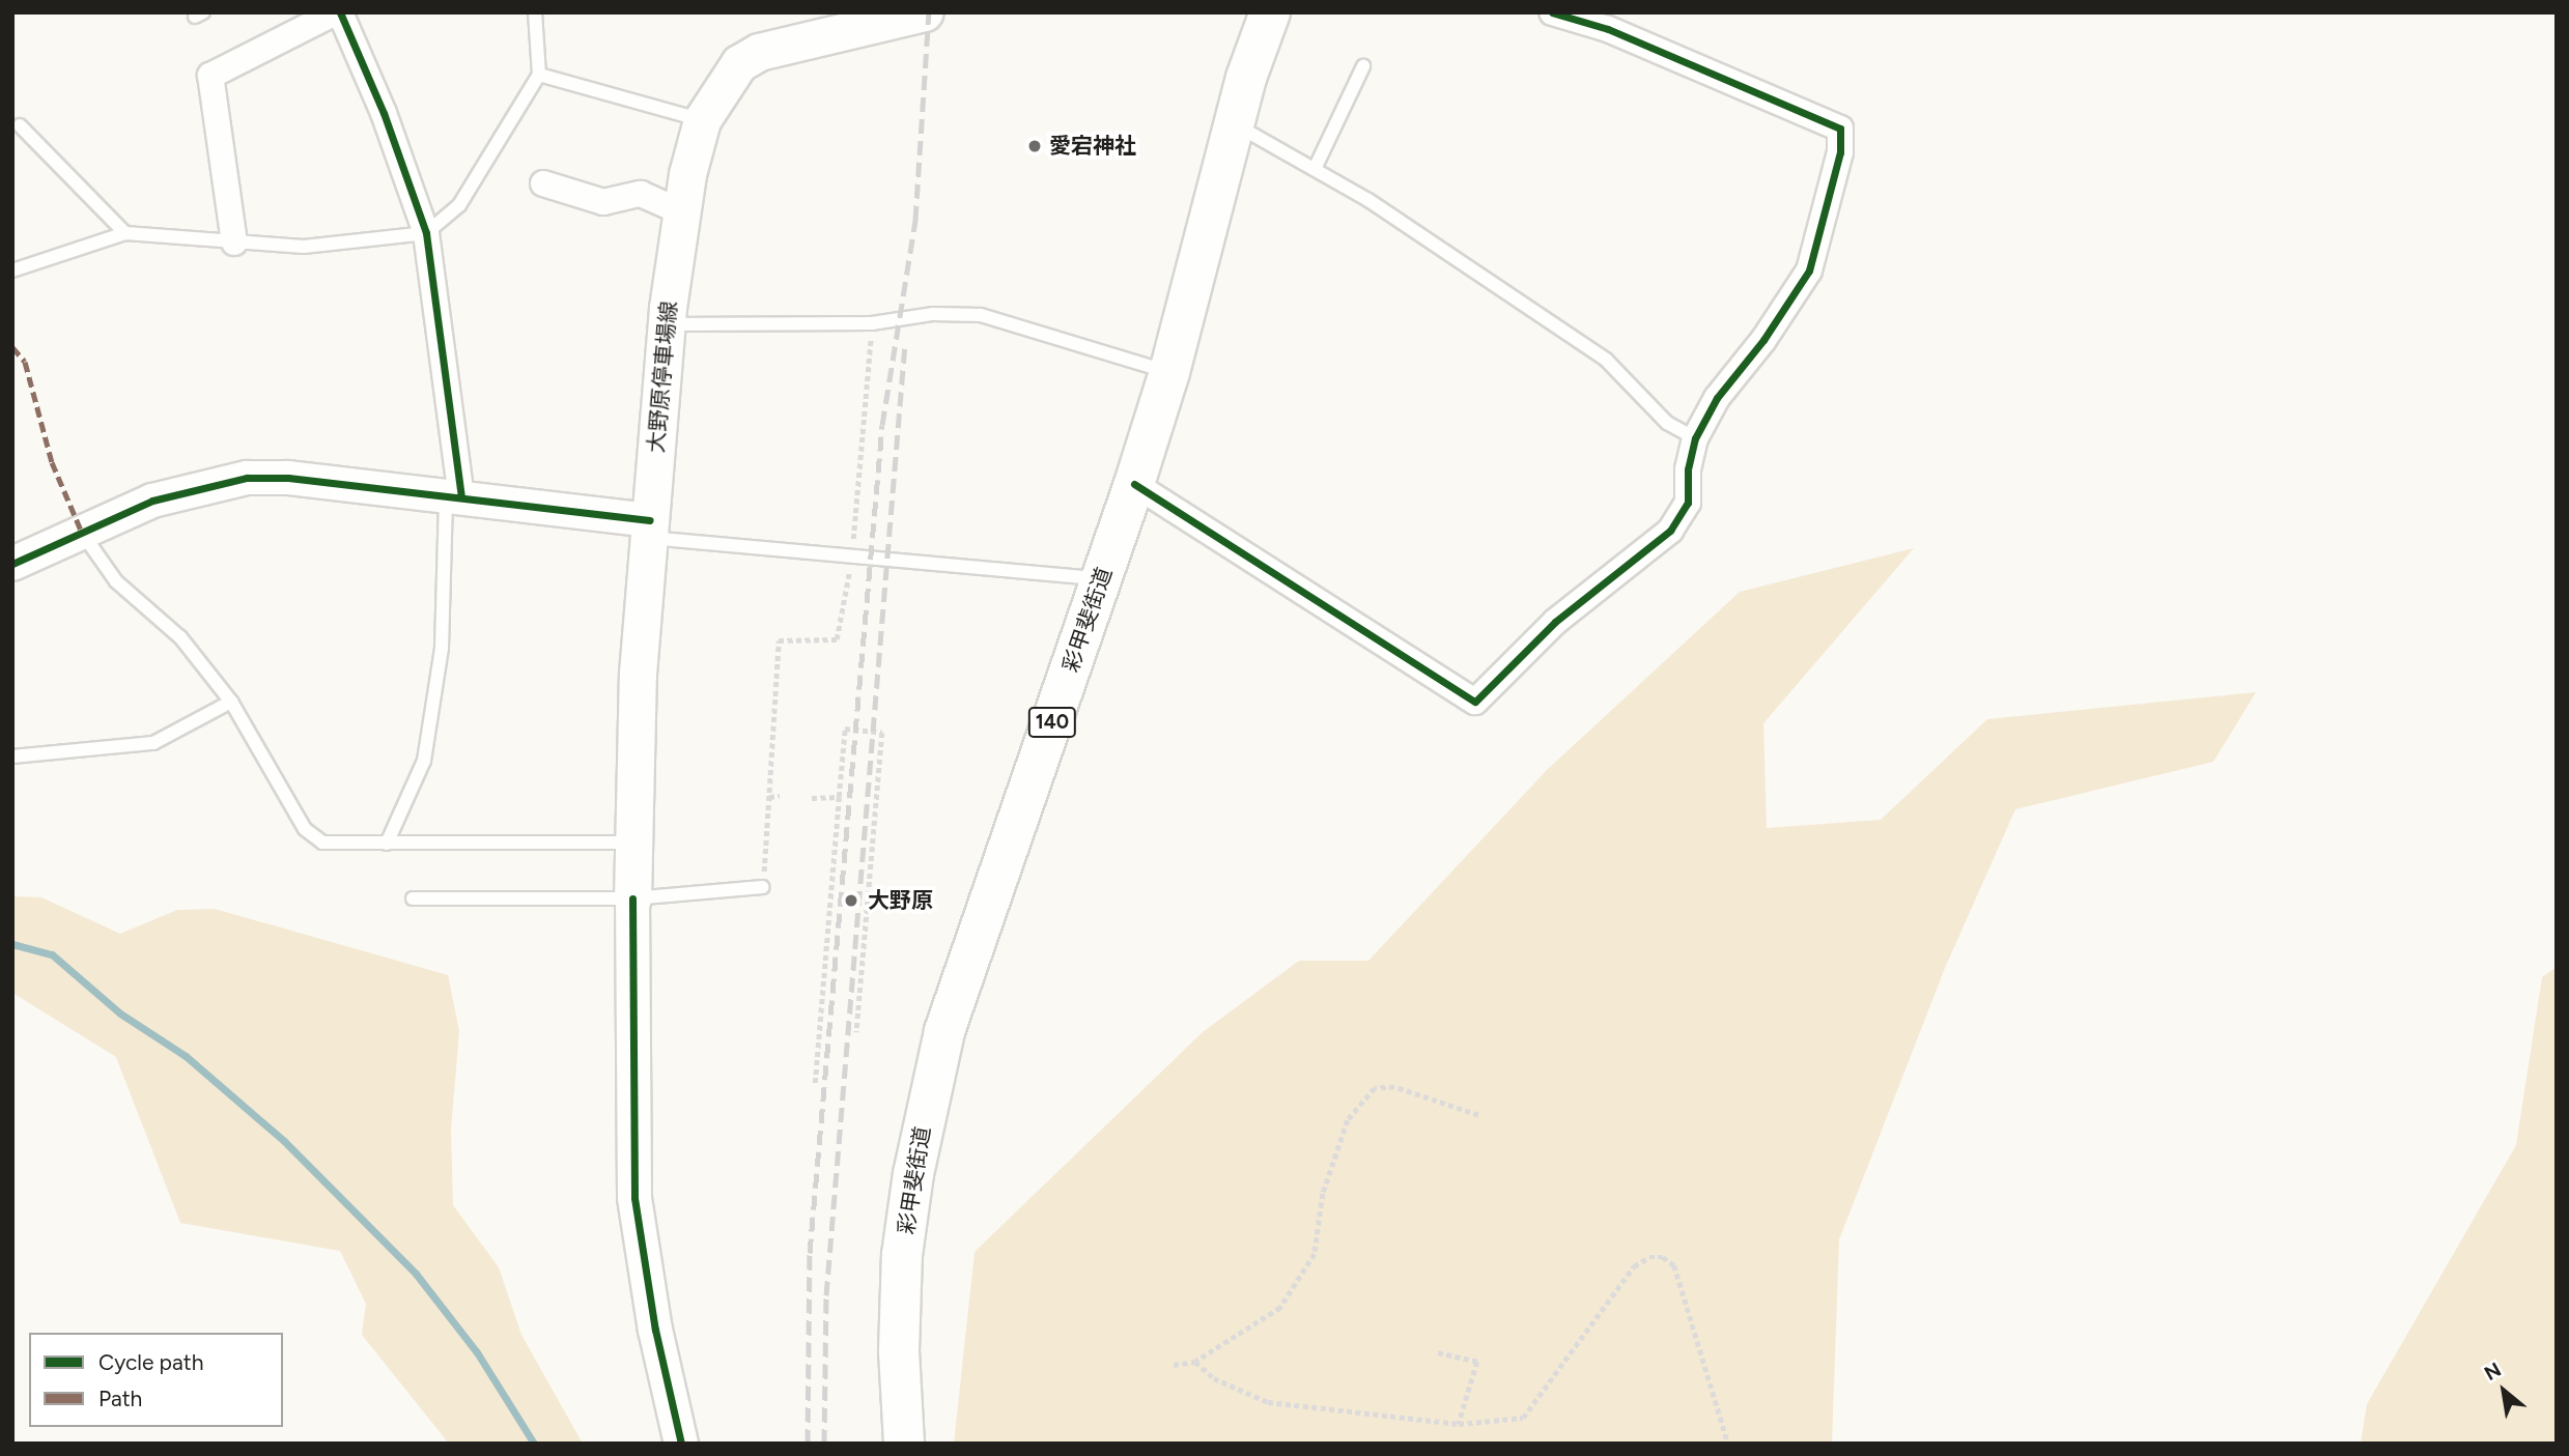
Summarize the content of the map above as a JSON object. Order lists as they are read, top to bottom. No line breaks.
{"streets":{"highway":["彩甲斐街道","140"],"main road":["大野原停車場線"]},"places":["愛宕神社","大野原"],"legend":["Cycle path","Path"],"north":"top left"}
